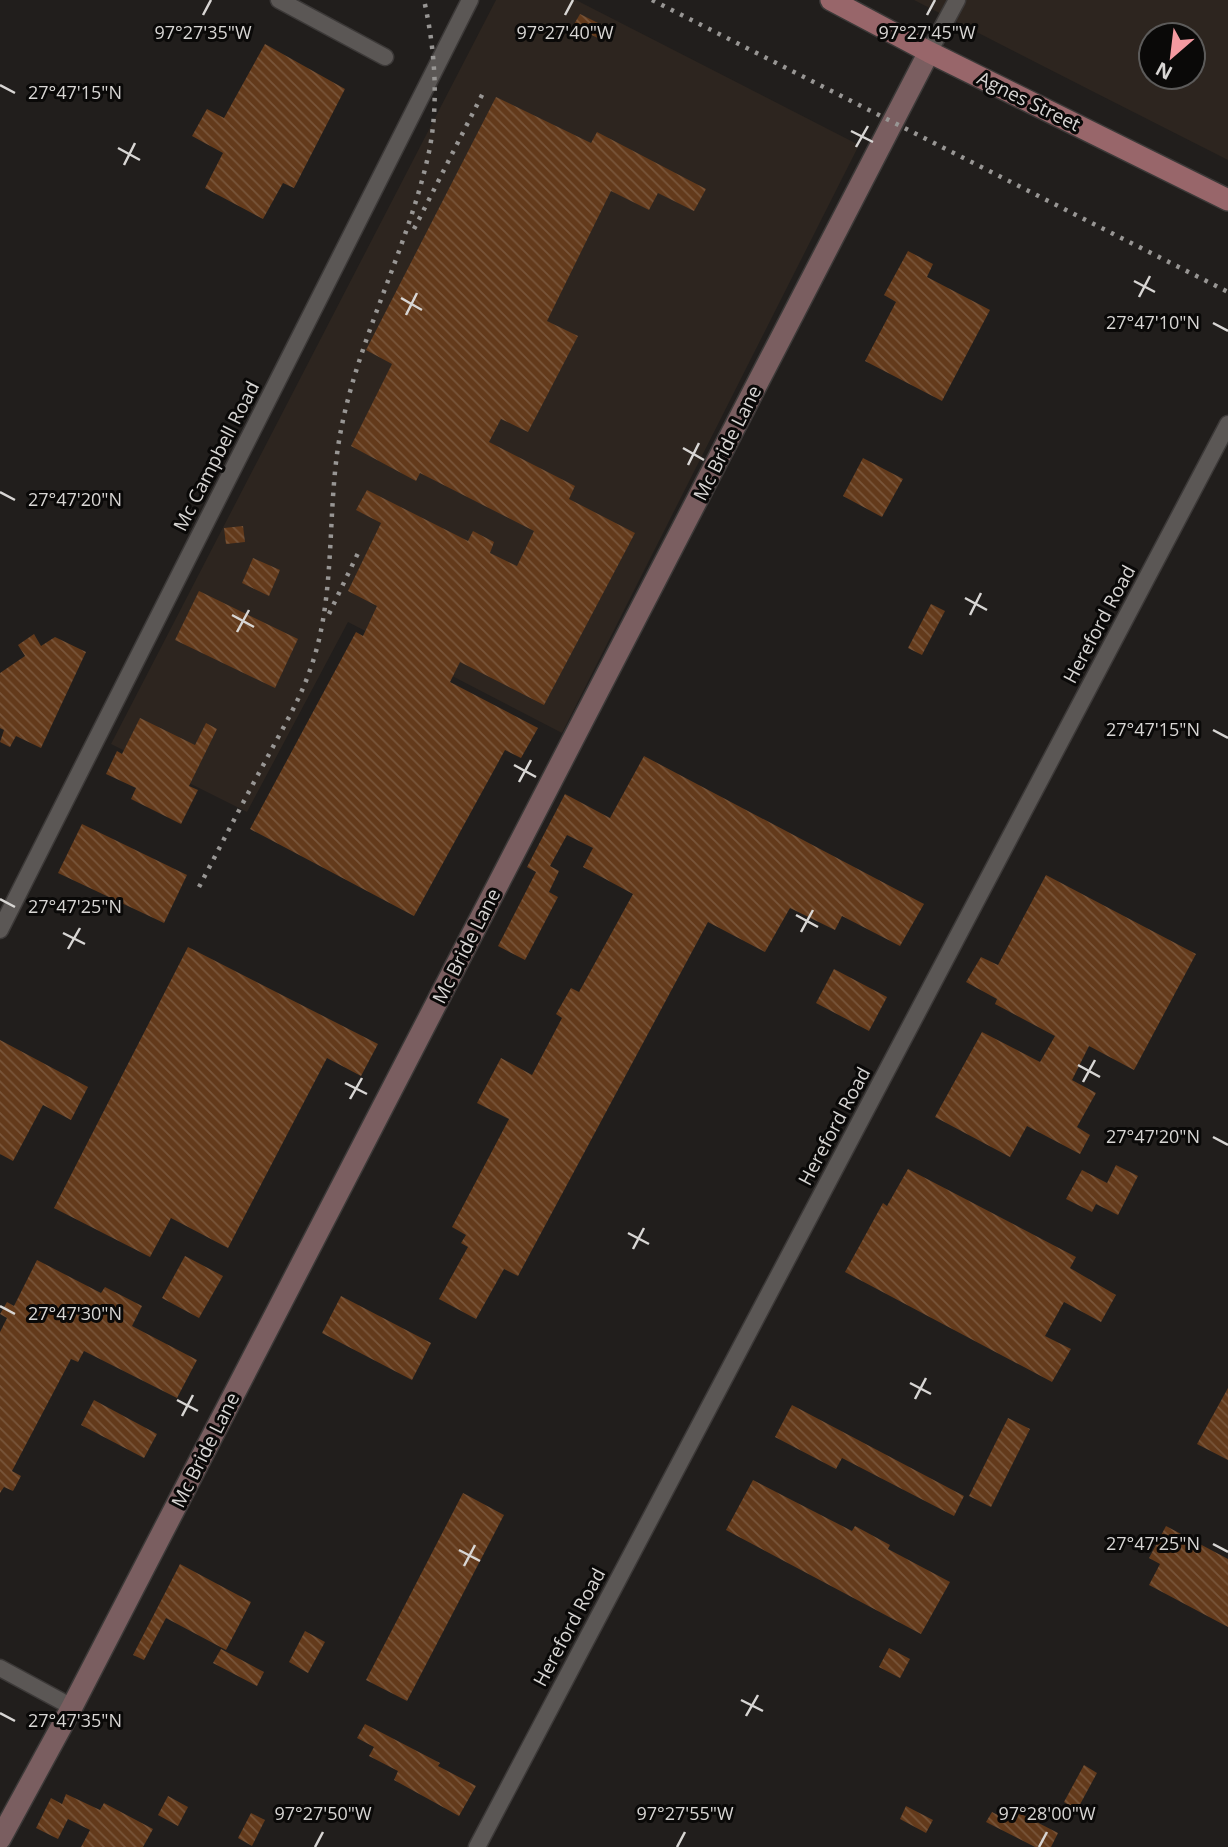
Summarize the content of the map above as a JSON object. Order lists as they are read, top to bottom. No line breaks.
{"streets":{"main road":["Agnes Street"],"street":["Mc Bride Lane","Mc Campbell Road","Hereford Road"]},"crossings":[["Agnes Street","Mc Bride Lane"]],"north":"bottom left","coordinates":["97°27'35\"W","97°27'40\"W","97°27'45\"W","27°47'15\"N","27°47'10\"N","27°47'20\"N","27°47'25\"N","27°47'30\"N","27°47'35\"N","97°27'50\"W","97°27'55\"W","97°28'00\"W"]}
